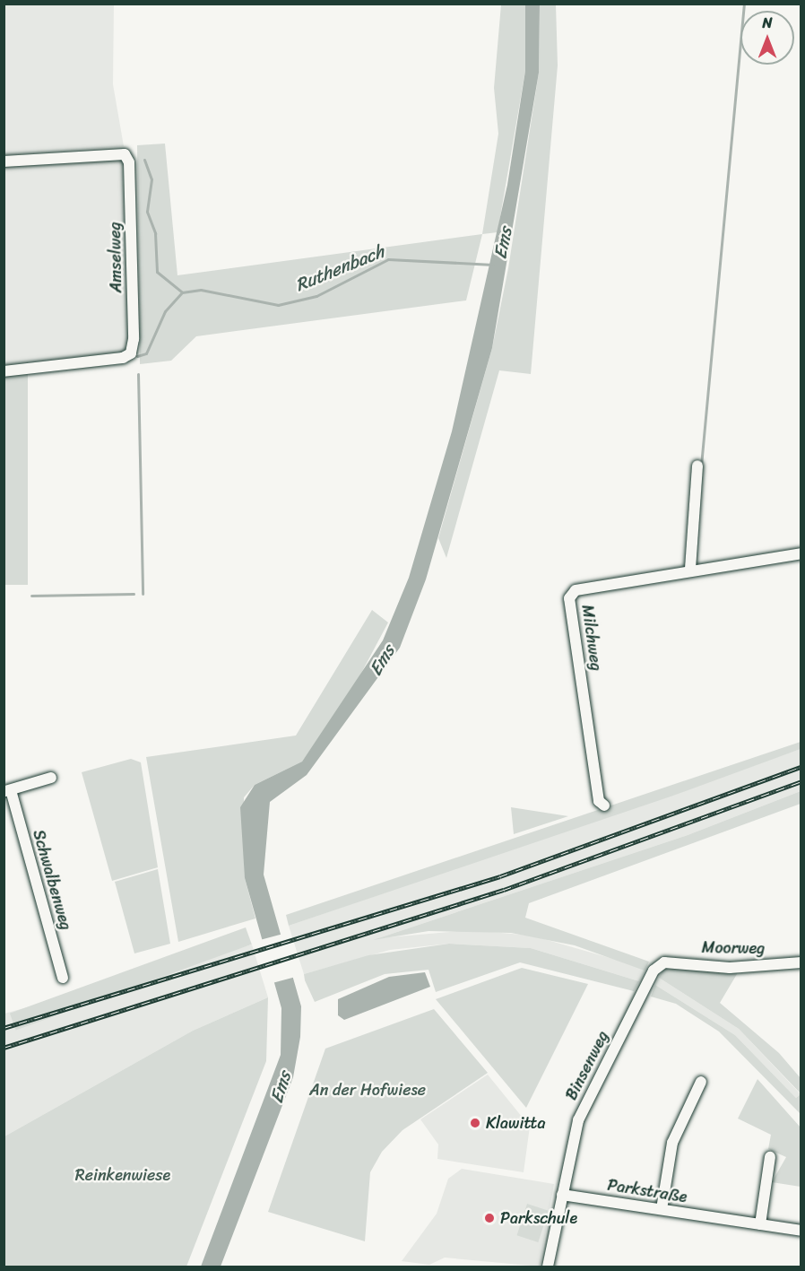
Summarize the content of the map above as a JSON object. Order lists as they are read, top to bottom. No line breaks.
{"streets":{"street":["Amselweg","Milchweg","Schwalbenweg","Moorweg","Binsenweg","Parkstraße"]},"crossings":[["Moorweg","Binsenweg"],["Binsenweg","Parkstraße"]],"water":["Ems","Ruthenbach"],"parks":["An der Hofwiese","Reinkenwiese"],"places":["Klawitta","Parkschule"],"north":"top"}
